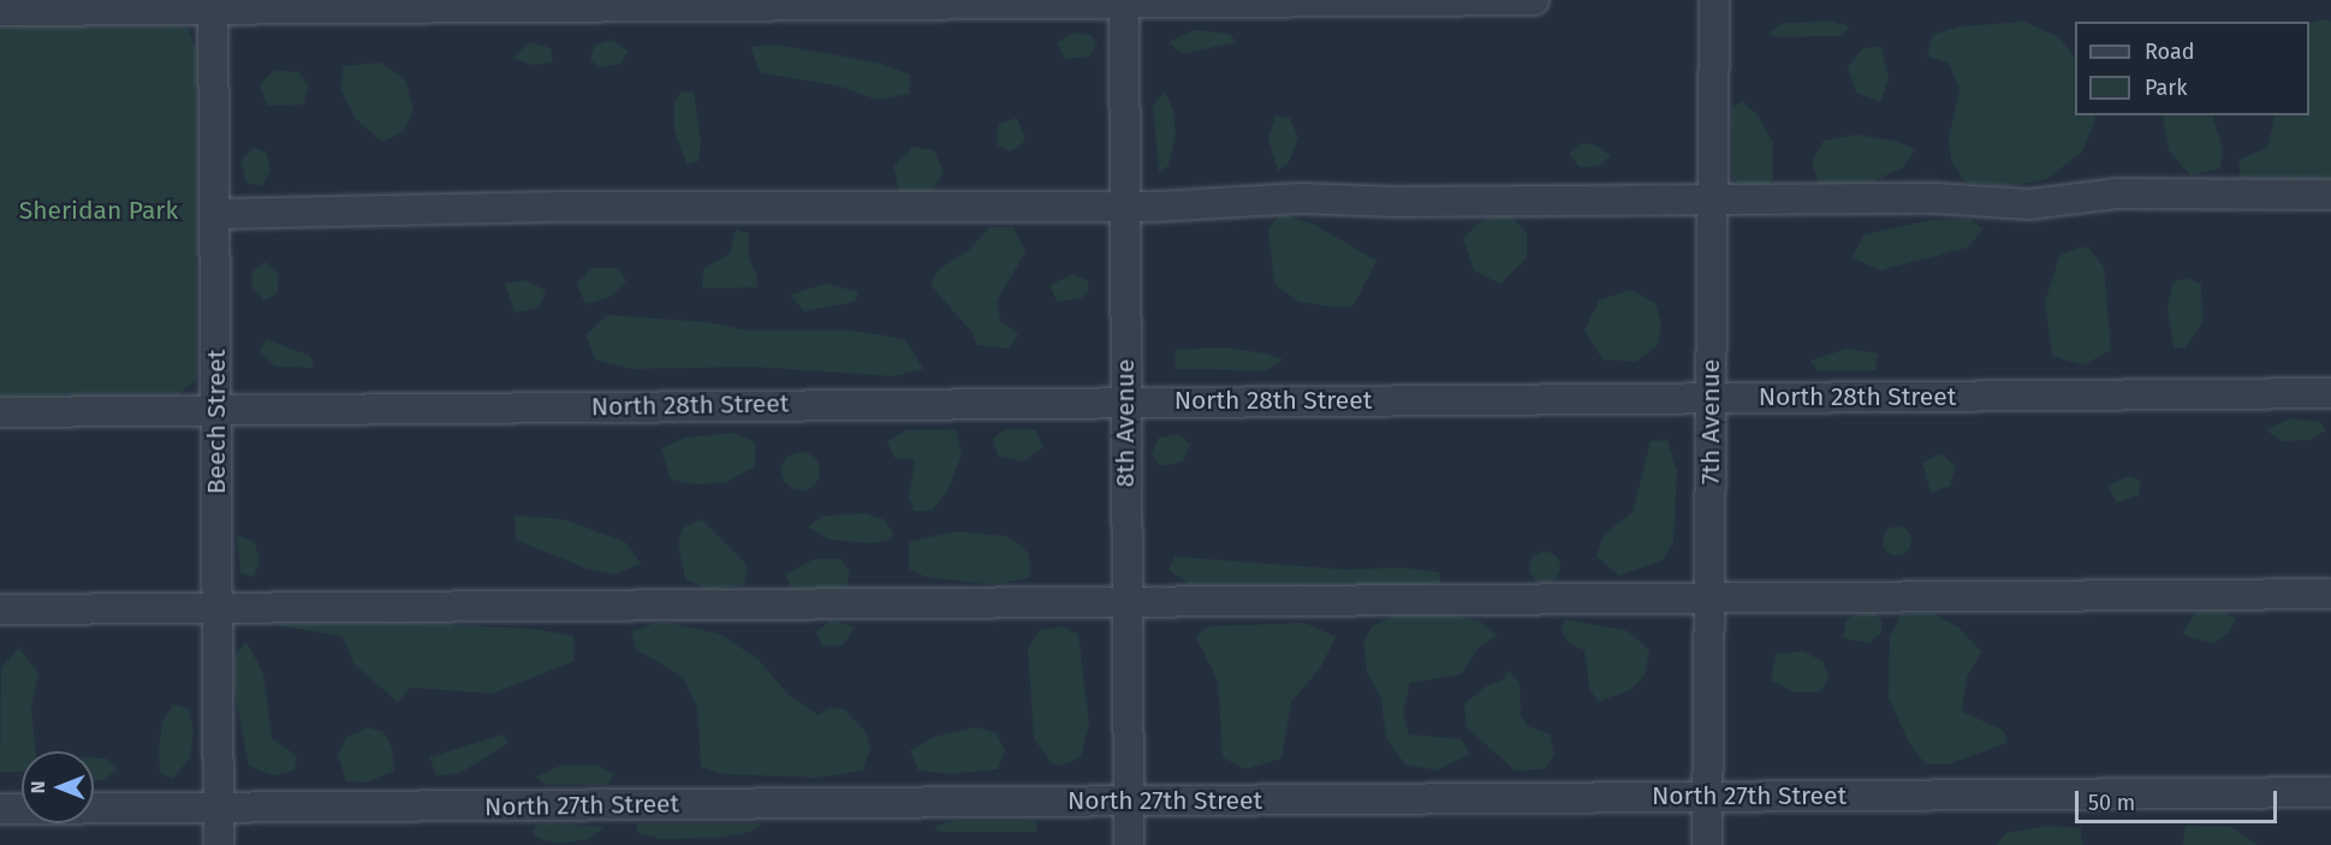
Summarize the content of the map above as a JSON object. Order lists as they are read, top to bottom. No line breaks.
{"streets":{"street":["North 28th Street","Beech Street","7th Avenue","8th Avenue","North 27th Street"]},"crossings":[["North 28th Street","Beech Street"],["North 28th Street","7th Avenue"],["North 28th Street","8th Avenue"],["Beech Street","North 27th Street"],["7th Avenue","North 27th Street"],["8th Avenue","North 27th Street"]],"parks":["Sheridan Park"],"legend":["Road","Park"],"scale_bar":"50 m","north":"left"}
